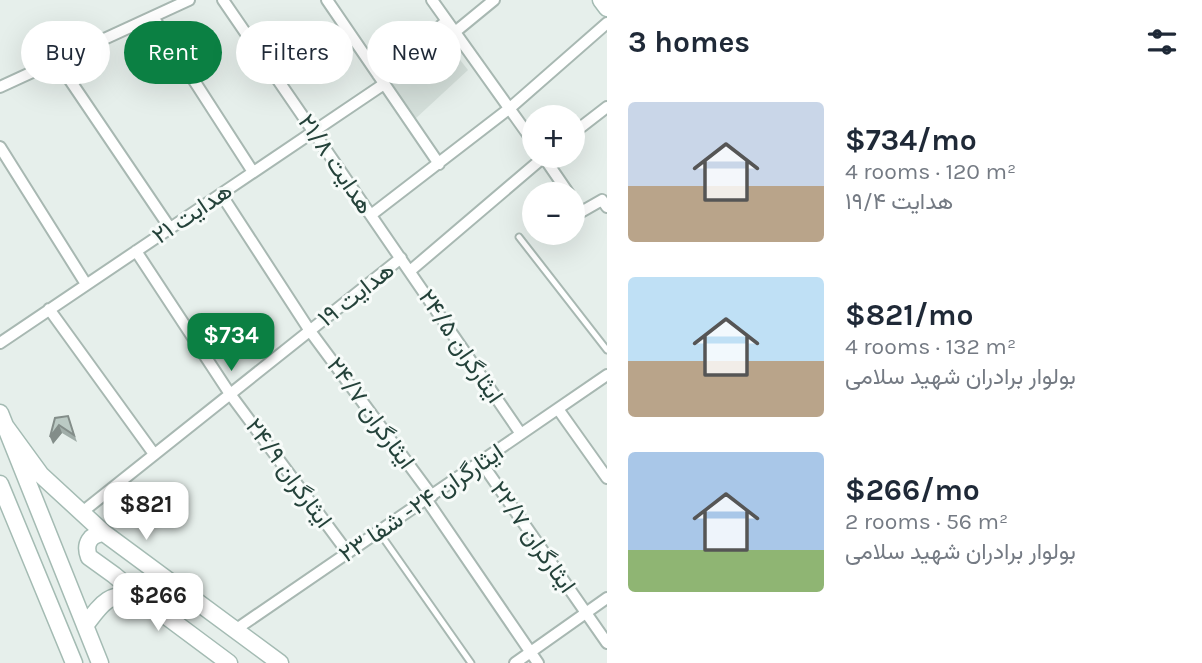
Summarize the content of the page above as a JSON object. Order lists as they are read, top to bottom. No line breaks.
{"streets":{"street":["هدایت ۲۱/۸","هدایت ۲۱","هدایت ۱۹","ایثارگران ۲۴/۵","ایثارگران ۲۴/۷","ایثارگران ۲۴/۹","ایثارگران ۲۴- شفا ۲۳","ایثارگران ۲۲/۷"]},"crossings":[["هدایت ۲۱/۸","هدایت ۲۱"],["هدایت ۲۱/۸","هدایت ۱۹"],["هدایت ۲۱/۸","ایثارگران ۲۴/۵"],["هدایت ۲۱","ایثارگران ۲۴/۷"],["هدایت ۲۱","ایثارگران ۲۴/۹"],["هدایت ۱۹","ایثارگران ۲۴/۵"],["هدایت ۱۹","ایثارگران ۲۴/۷"],["هدایت ۱۹","ایثارگران ۲۴/۹"],["ایثارگران ۲۴/۵","ایثارگران ۲۴- شفا ۲۳"],["ایثارگران ۲۴/۷","ایثارگران ۲۴- شفا ۲۳"],["ایثارگران ۲۴/۹","ایثارگران ۲۴- شفا ۲۳"],["ایثارگران ۲۴- شفا ۲۳","ایثارگران ۲۲/۷"]],"page":{"heading":"3 homes","chip":["Buy","Rent","Filters","New"],"list":[{"name":"$734/mo","note":"4 rooms · 120 m² · هدایت ۱۹/۴"},{"name":"$821/mo","note":"4 rooms · 132 m² · بولوار برادران شهید سلامی"},{"name":"$266/mo","note":"2 rooms · 56 m² · بولوار برادران شهید سلامی"}],"map_buttons":["+","−"],"price":["$734","$821","$266"]}}
